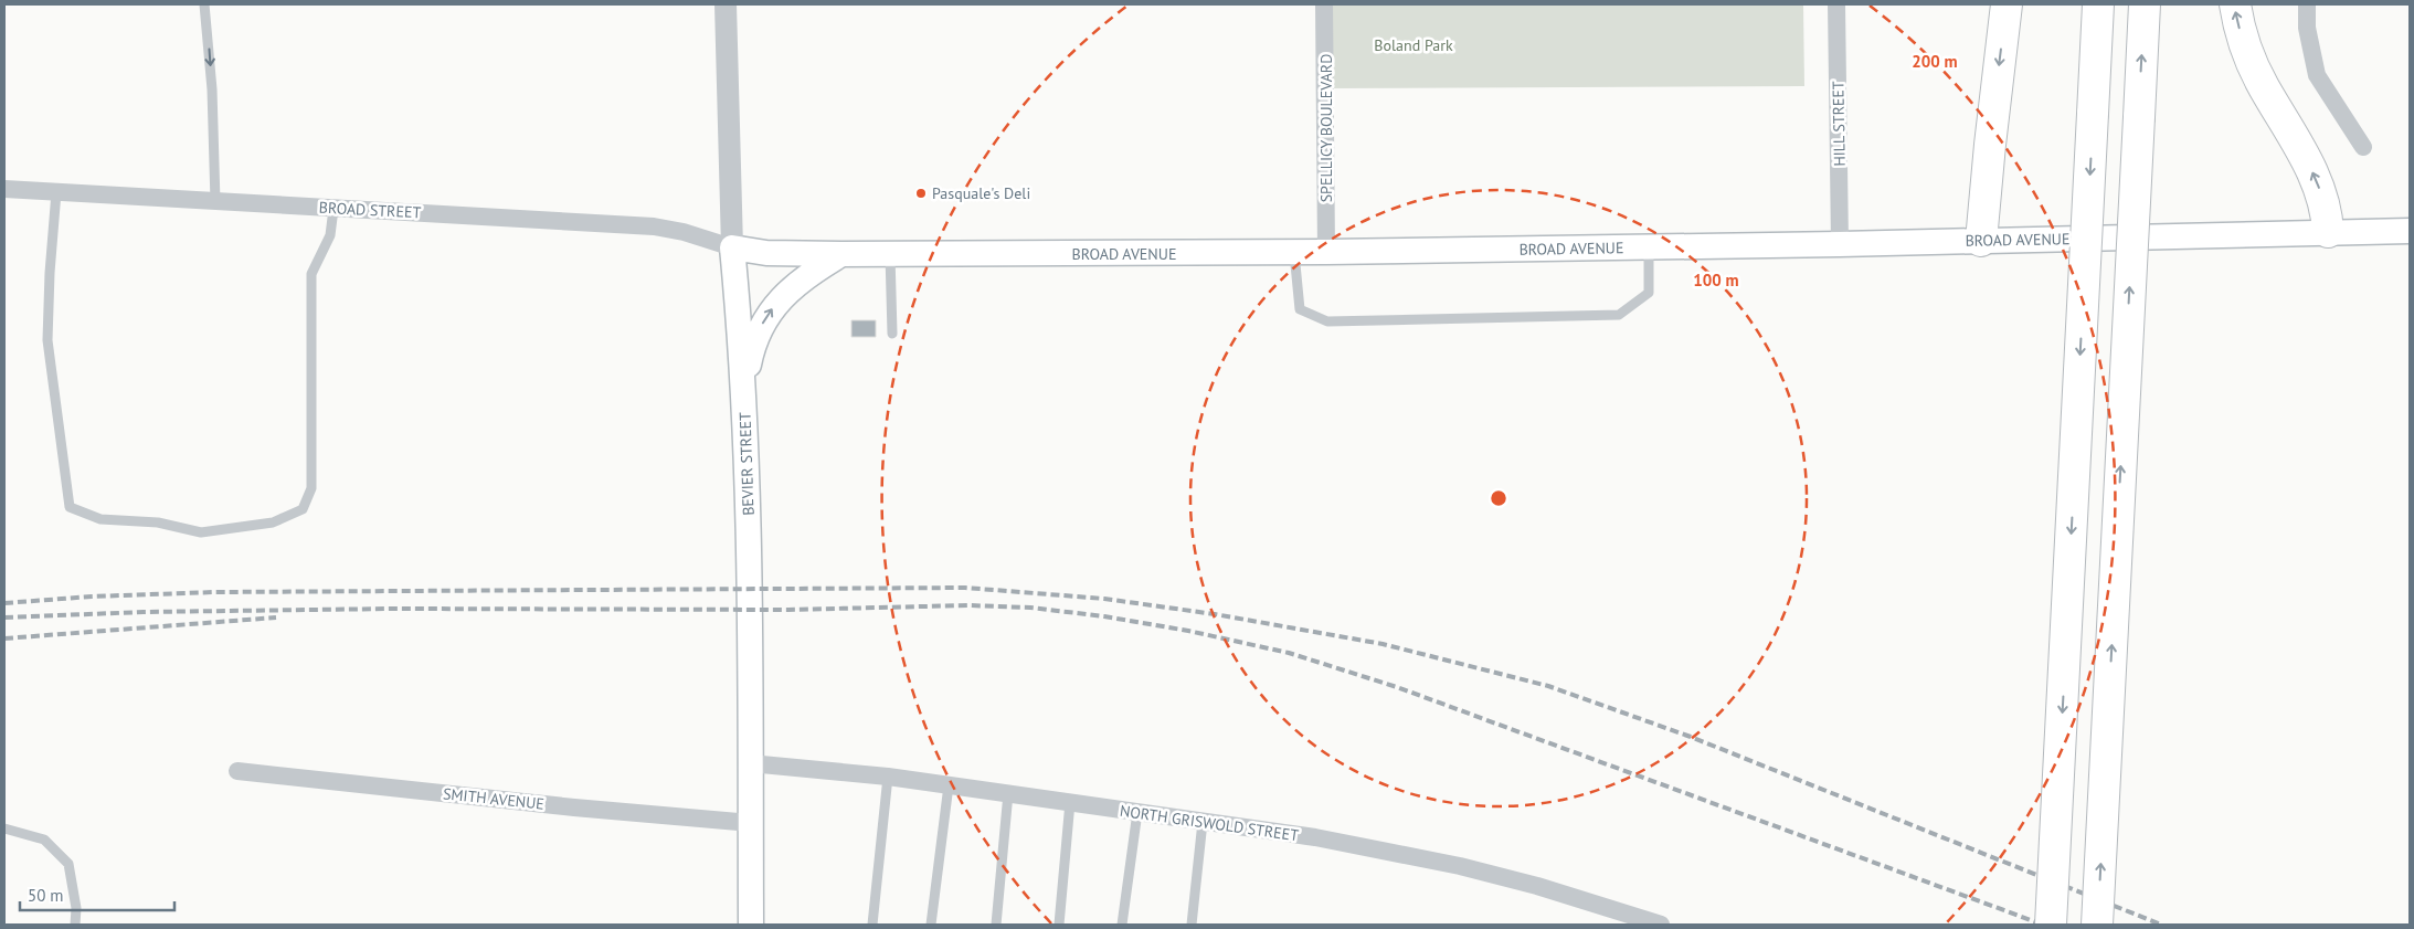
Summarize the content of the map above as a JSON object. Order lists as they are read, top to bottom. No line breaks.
{"streets":{"main road":["BROAD AVENUE","BEVIER STREET"],"street":["HILL STREET","SPELLICY BOULEVARD","BROAD STREET","SMITH AVENUE","NORTH GRISWOLD STREET"]},"crossings":[["HILL STREET","BROAD AVENUE"],["SPELLICY BOULEVARD","BROAD AVENUE"],["BROAD STREET","BROAD AVENUE"],["BROAD STREET","BEVIER STREET"],["BROAD AVENUE","BEVIER STREET"],["BEVIER STREET","SMITH AVENUE"],["BEVIER STREET","NORTH GRISWOLD STREET"]],"parks":["Boland Park"],"places":["Pasquale's Deli"],"scale_bar":"50 m","rings":["200 m","100 m"]}
